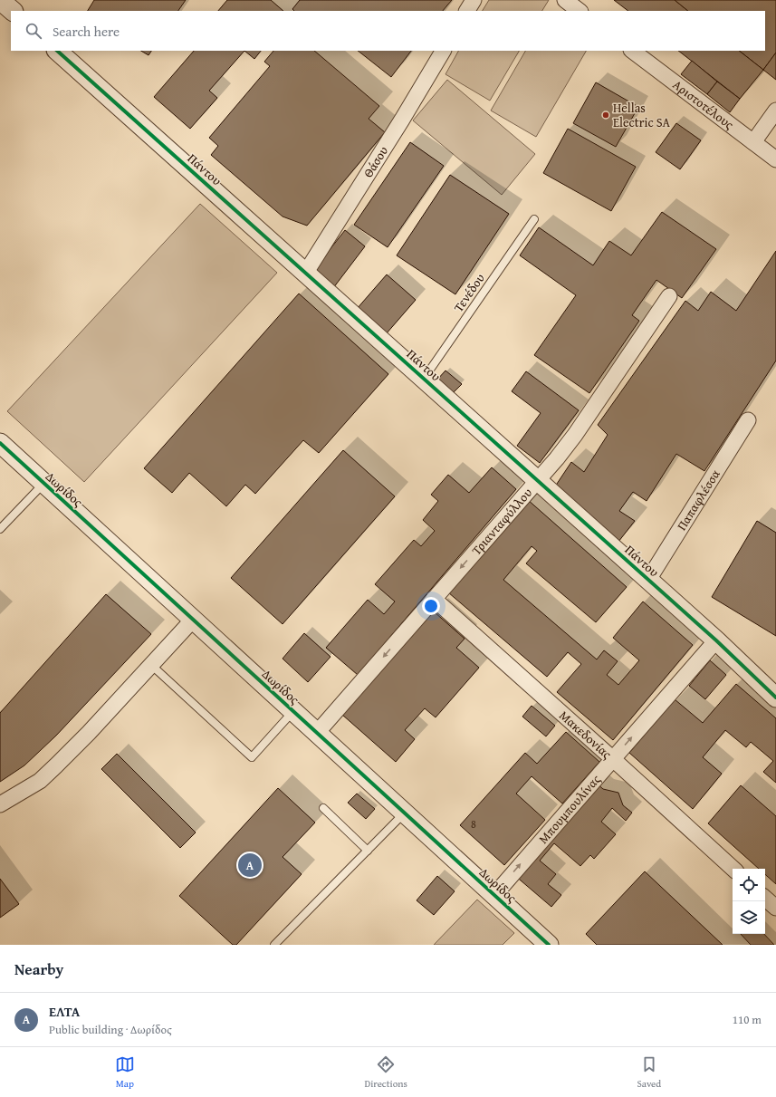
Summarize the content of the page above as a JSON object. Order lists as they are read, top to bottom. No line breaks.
{"streets":{"street":["Αριστοτέλους","Θάσου","Πάντου","Δωρίδος","Παπαφλέσσα","Τριανταφύλλου","Μακεδονίας","Μπουμπουλίνας"],"lane":["Τενέδου"]},"crossings":[["Θάσου","Πάντου"],["Πάντου","Τενέδου"],["Πάντου","Παπαφλέσσα"],["Πάντου","Τριανταφύλλου"],["Πάντου","Μπουμπουλίνας"],["Δωρίδος","Τριανταφύλλου"],["Δωρίδος","Μπουμπουλίνας"],["Τριανταφύλλου","Μακεδονίας"],["Μακεδονίας","Μπουμπουλίνας"]],"one_way":["Τριανταφύλλου","Μπουμπουλίνας"],"places":["Hellas Electric SA"],"house_numbers":["8"],"page":{"search":"Search here","pins":"A","heading":"Nearby","list":[{"mark":"A","name":"ΕΛΤΑ","note":"Public building · Δωρίδος","value":"110 m"}],"nav":["Map","Directions","Saved"]}}
